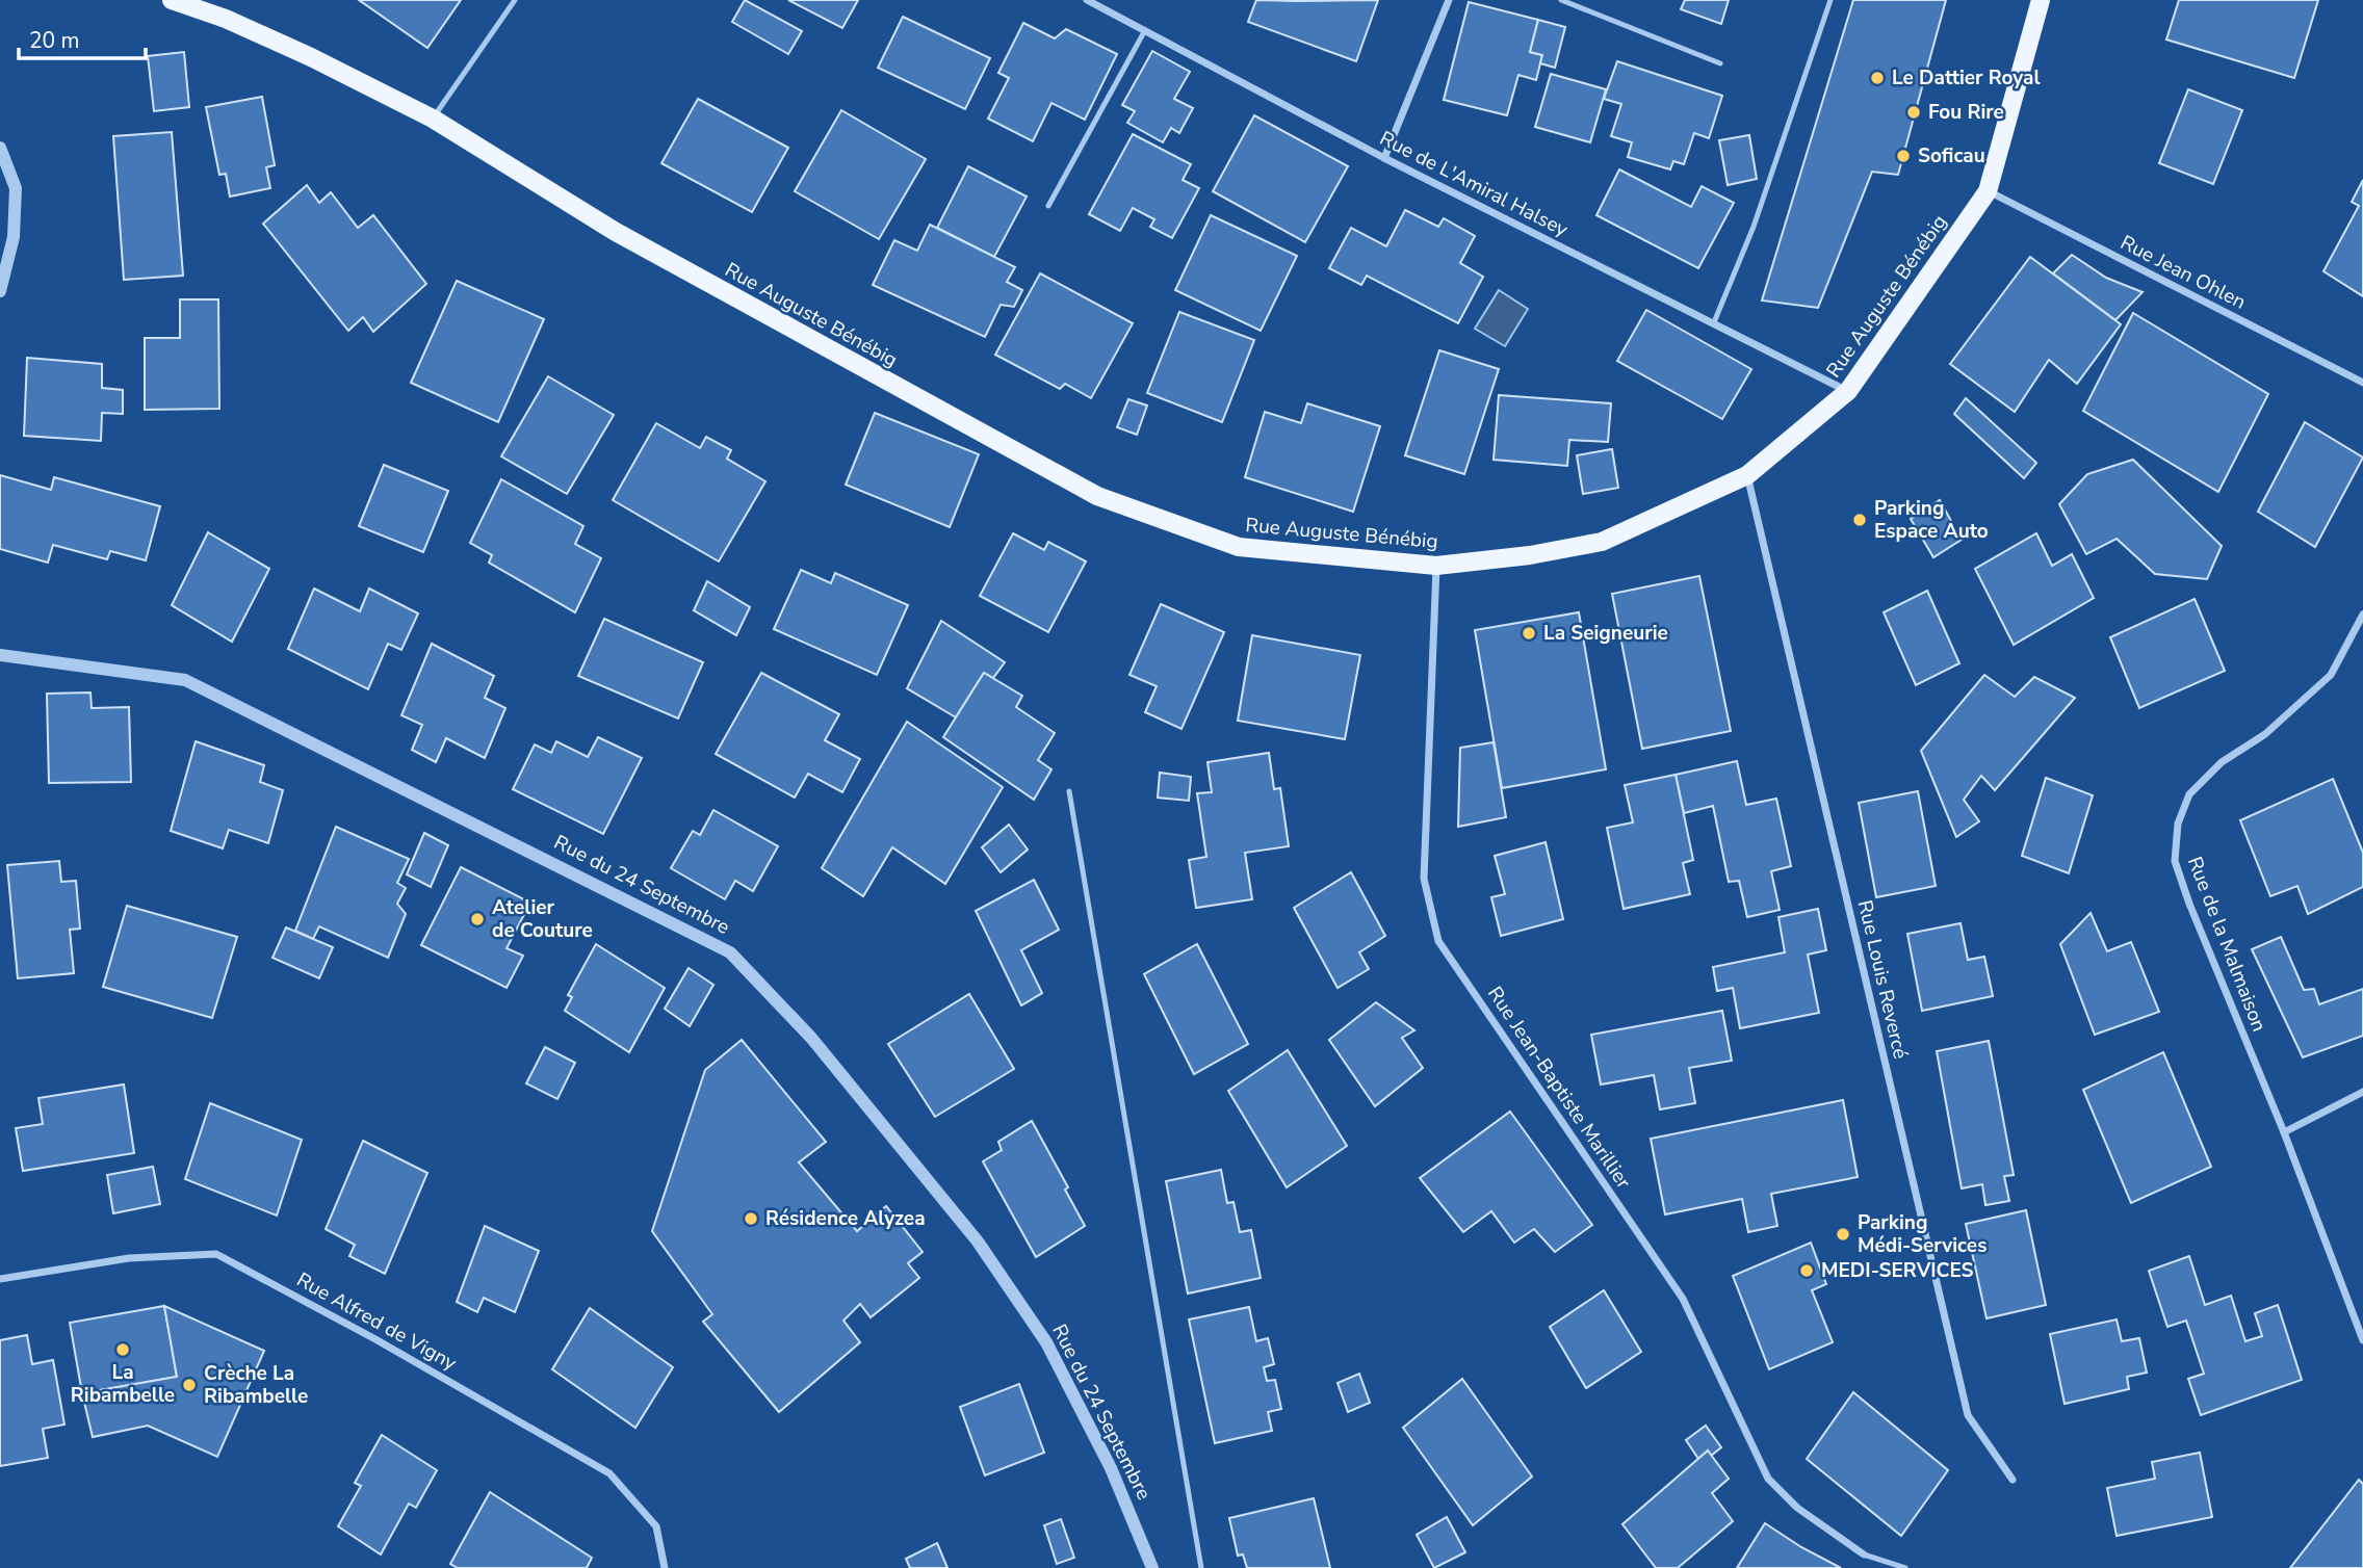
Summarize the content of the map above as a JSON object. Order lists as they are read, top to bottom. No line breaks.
{"streets":{"main road":["Rue Auguste Bénébig"],"street":["Rue de L'Amiral Halsey","Rue Jean Ohlen","Rue du 24 Septembre","Rue de la Malmaison","Rue Louis Revercé","Rue Jean-Baptiste Marillier","Rue Alfred de Vigny"]},"crossings":[["Rue de L'Amiral Halsey","Rue Auguste Bénébig"],["Rue Jean Ohlen","Rue Auguste Bénébig"],["Rue Auguste Bénébig","Rue Louis Revercé"],["Rue Auguste Bénébig","Rue Jean-Baptiste Marillier"]],"places":["Le Dattier Royal","Fou Rire","Soficau","Parking Espace Auto","La Seigneurie","Atelier de Couture","Résidence Alyzea","Parking Médi-Services","MEDI-SERVICES","La Ribambelle","Crèche La Ribambelle"],"scale_bar":"20 m"}
